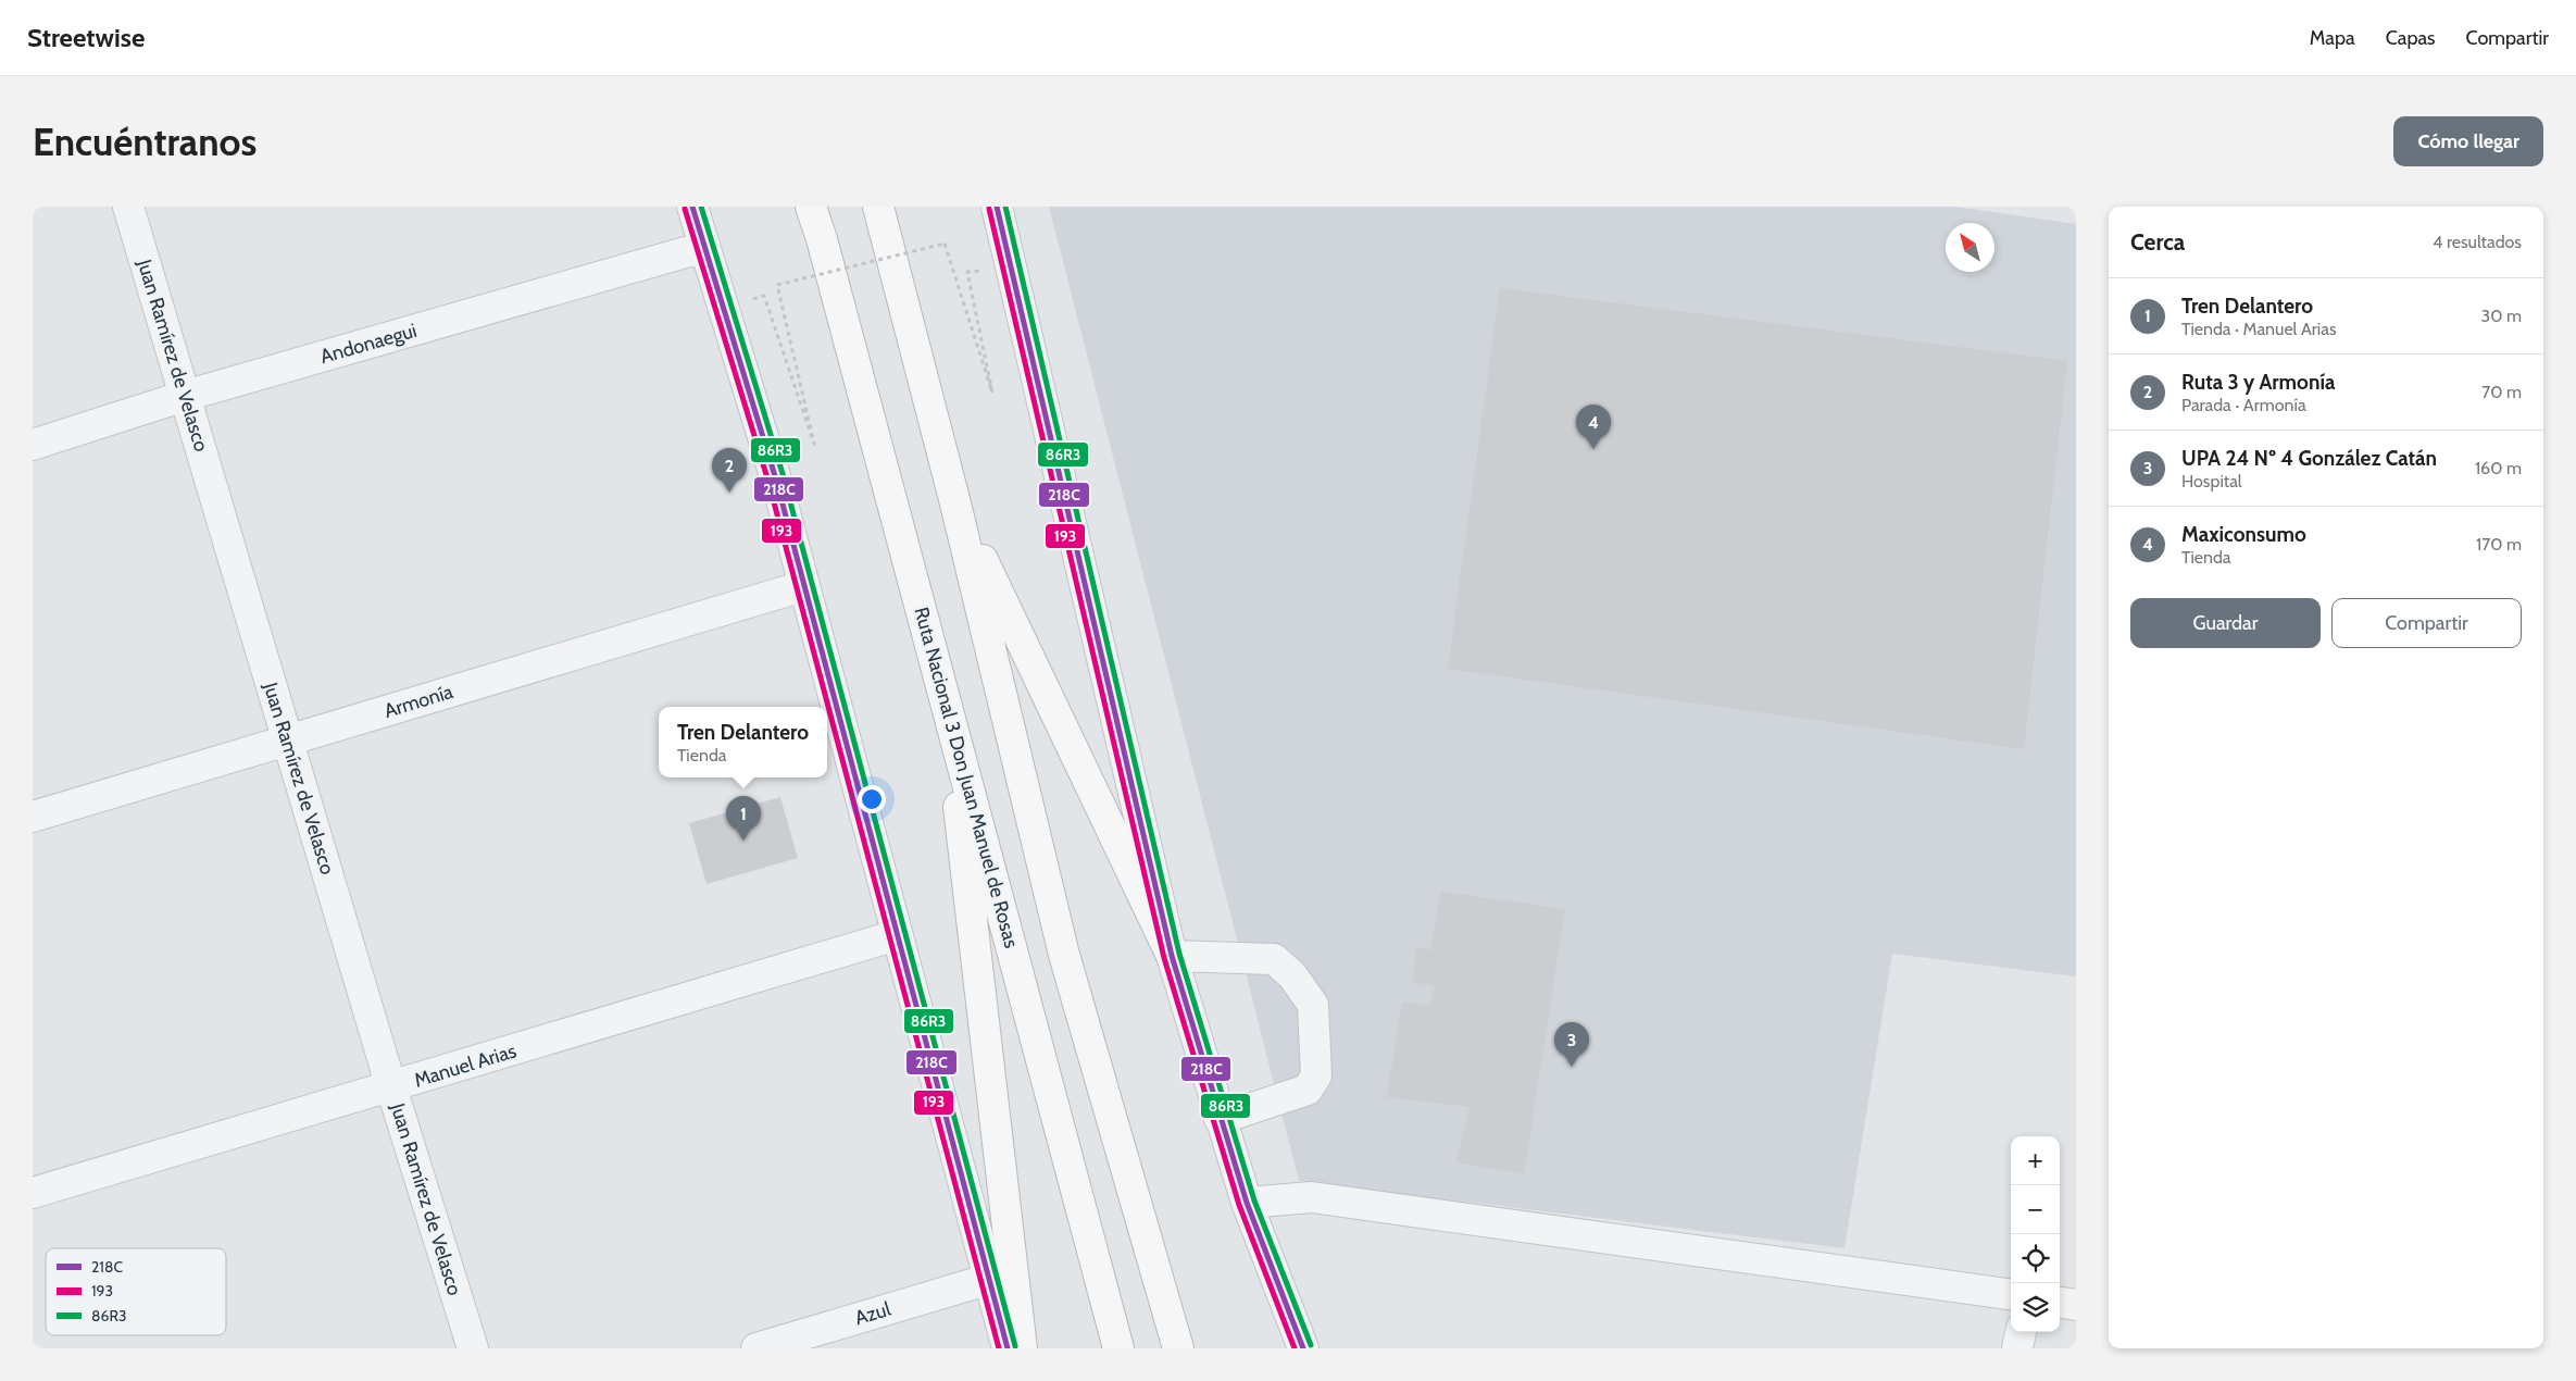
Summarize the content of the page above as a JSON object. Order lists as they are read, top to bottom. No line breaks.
{"streets":{"highway":["Ruta Nacional 3 Don Juan Manuel de Rosas"],"street":["Andonaegui","Juan Ramírez de Velasco","Armonía","Manuel Arias","Azul"]},"crossings":[["Andonaegui","Juan Ramírez de Velasco"],["Juan Ramírez de Velasco","Armonía"],["Juan Ramírez de Velasco","Manuel Arias"]],"lines":["transit line 218C","transit line 86R3","transit line 193"],"legend":["218C","193","86R3"],"north":"top left","page":{"header":"Streetwise","nav":["Mapa","Capas","Compartir"],"buttons":["Cómo llegar",["Guardar","Compartir"]],"title":"Encuéntranos","heading":["Cerca","4 resultados"],"list":[{"mark":"1","name":"Tren Delantero","note":"Tienda · Manuel Arias","value":"30 m"},{"mark":"2","name":"Ruta 3 y Armonía","note":"Parada · Armonía","value":"70 m"},{"mark":"3","name":"UPA 24 Nº 4 González Catán","note":"Hospital","value":"160 m"},{"mark":"4","name":"Maxiconsumo","note":"Tienda","value":"170 m"}],"pins":["4","2","1","3"],"popup":["Tren Delantero","Tienda"],"map_buttons":["+","−"]}}
